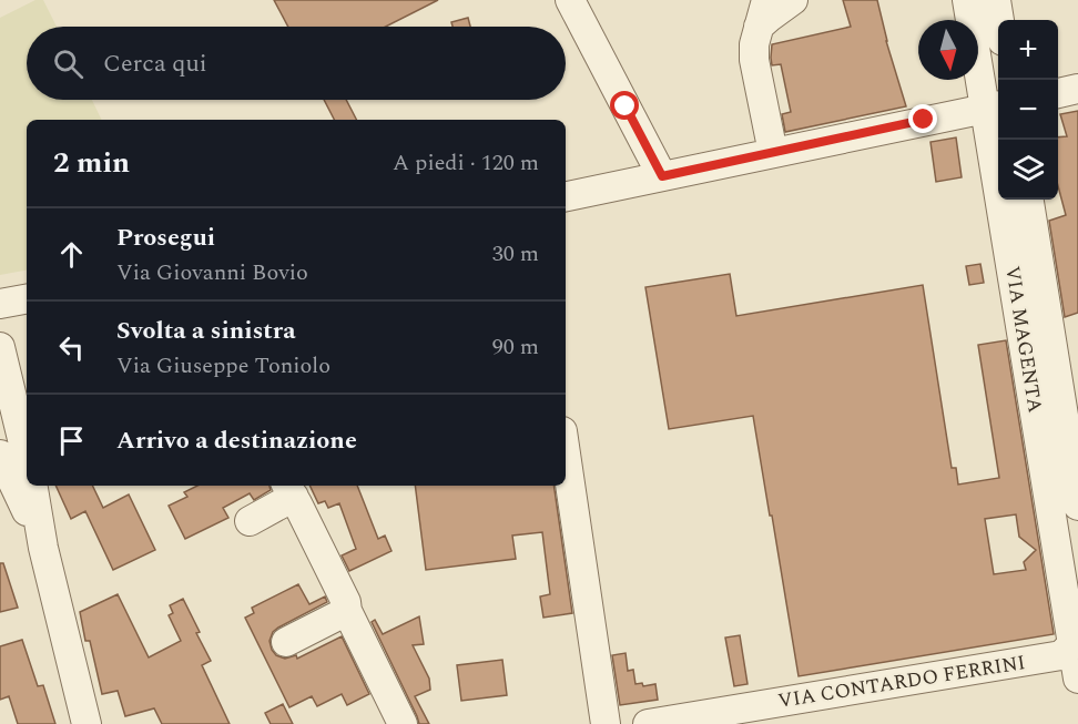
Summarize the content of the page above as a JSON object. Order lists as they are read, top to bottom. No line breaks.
{"streets":{"street":["VIA MAGENTA","VIA CONTARDO FERRINI"]},"crossings":[["VIA MAGENTA","VIA CONTARDO FERRINI"]],"north":"bottom","page":{"map_buttons":["+","−"],"search":"Cerca qui","heading":["2 min","A piedi · 120 m"],"list":[["Prosegui","Via Giovanni Bovio","30 m"],["Svolta a sinistra","Via Giuseppe Toniolo","90 m"],"Arrivo a destinazione"]}}
